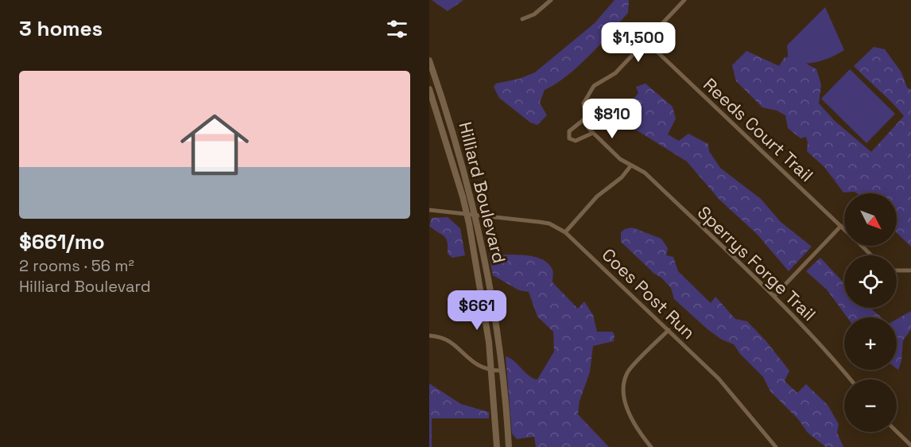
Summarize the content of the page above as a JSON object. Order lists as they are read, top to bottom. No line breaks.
{"streets":{"main road":["Hilliard Boulevard"],"street":["Reeds Court Trail","Sperrys Forge Trail","Coes Post Run"]},"crossings":[["Hilliard Boulevard","Coes Post Run"]],"north":"bottom right","page":{"heading":"3 homes","price":["$1,500","$810","$661"],"list":[{"name":"$661/mo","note":"2 rooms · 56 m² · Hilliard Boulevard"}],"map_buttons":["+","−"]}}
